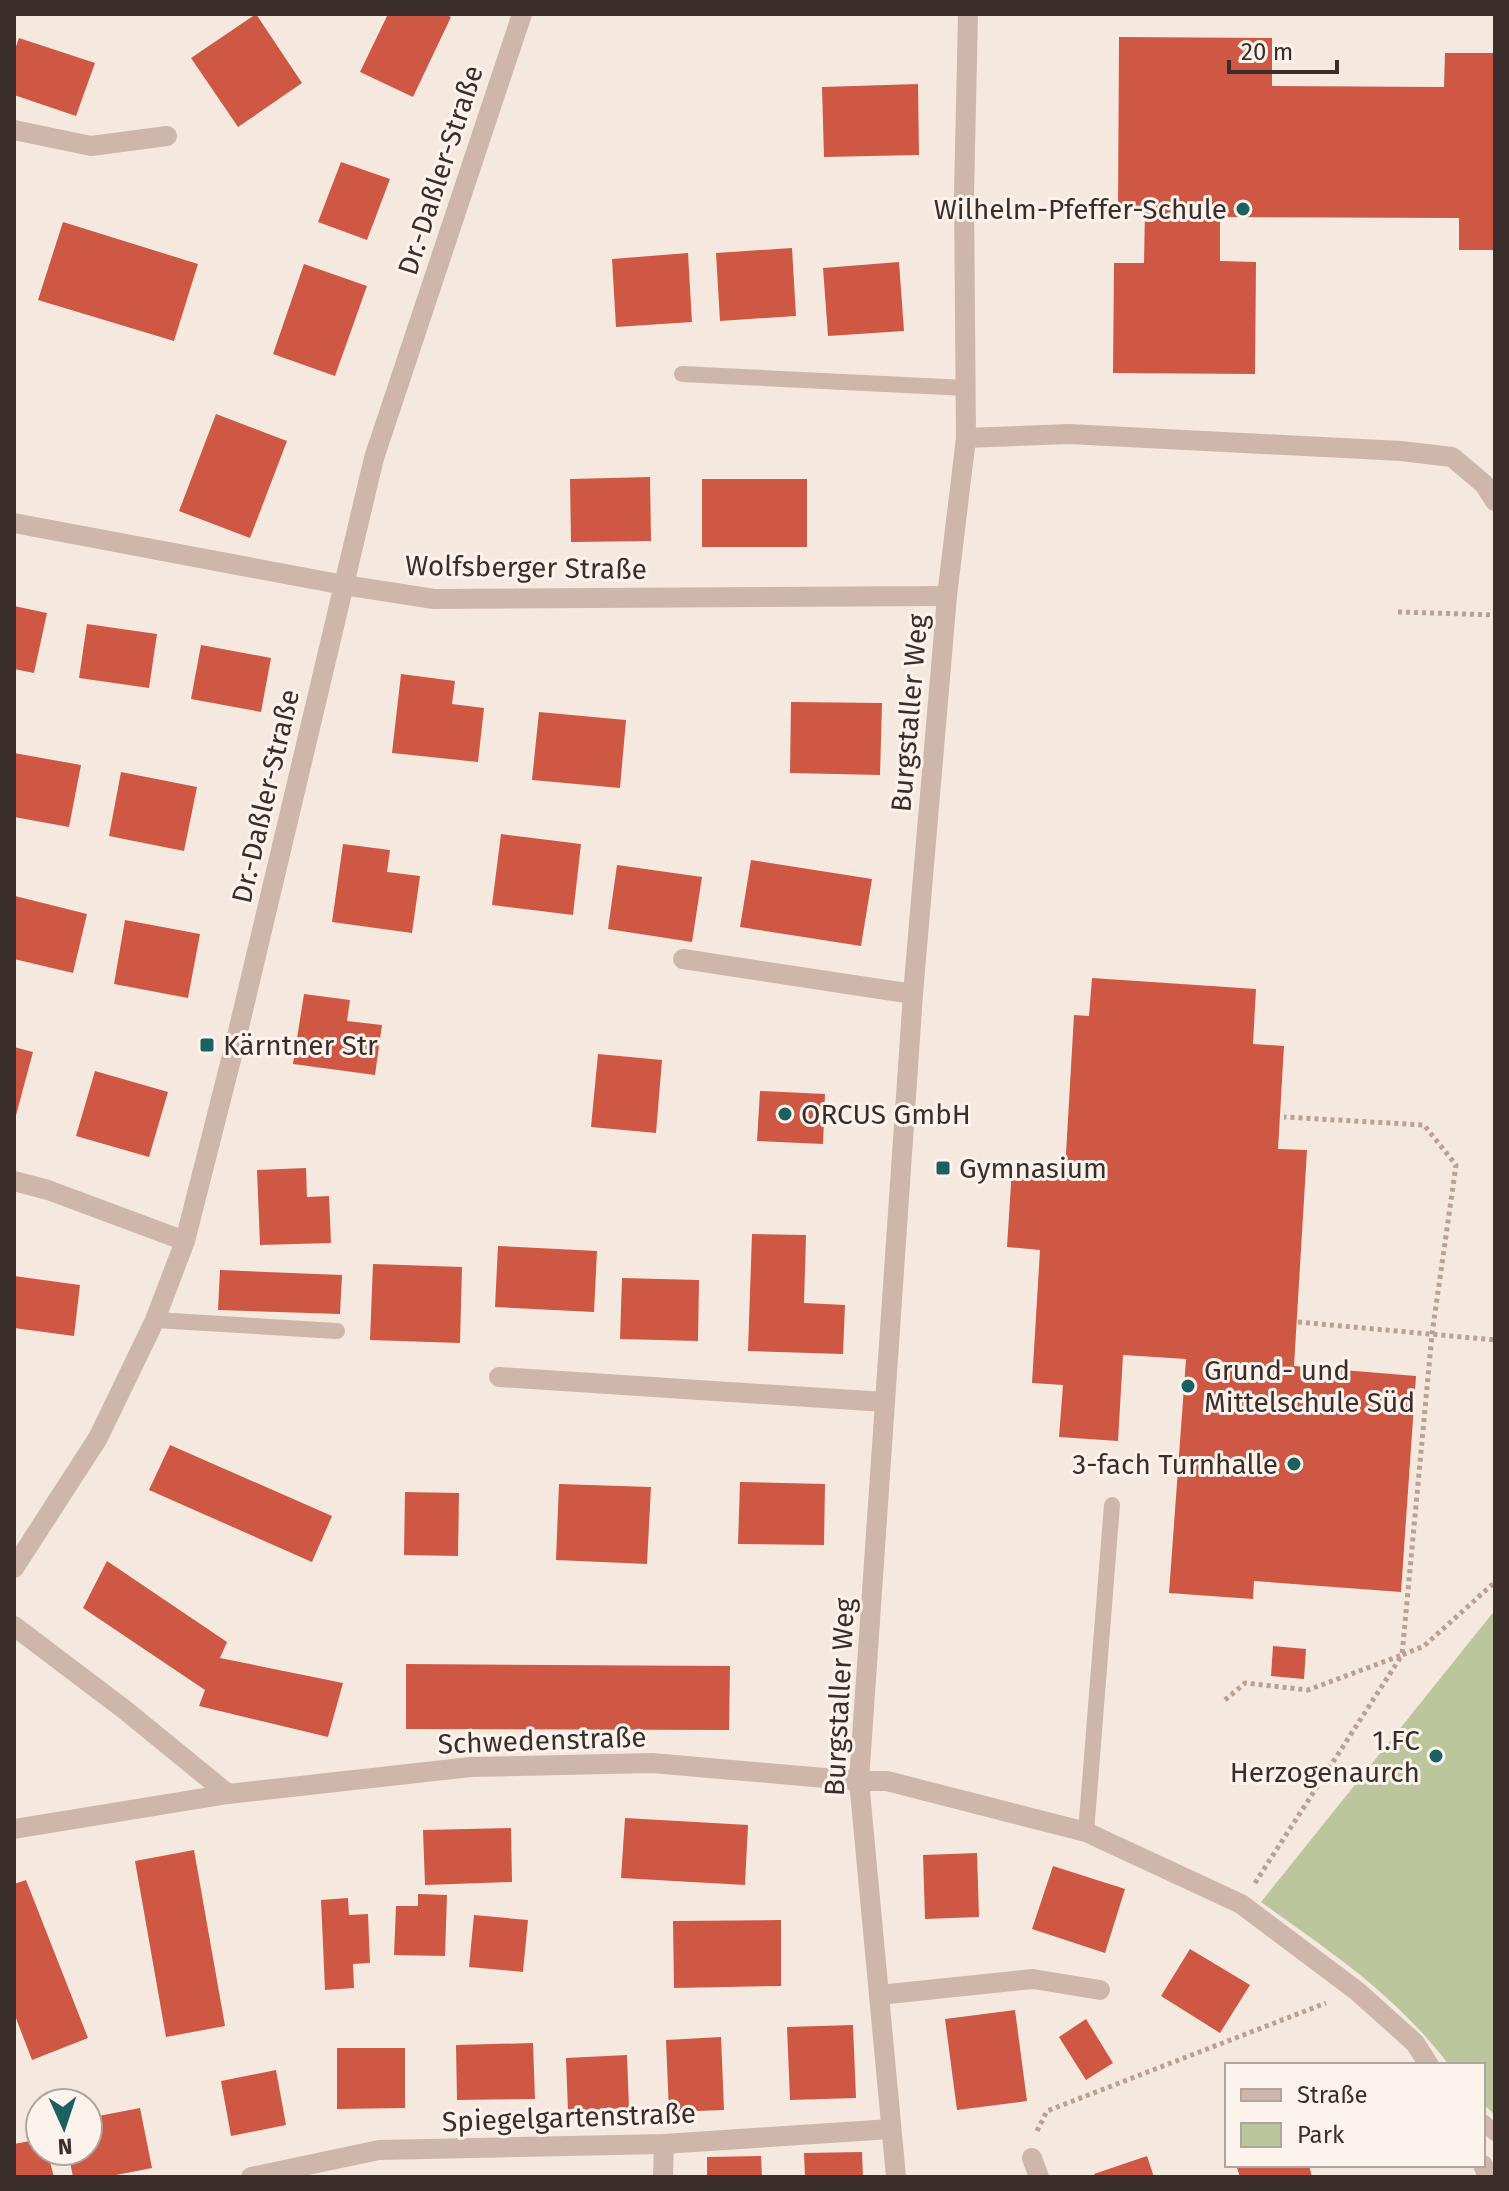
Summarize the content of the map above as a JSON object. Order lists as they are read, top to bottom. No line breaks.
{"streets":{"street":["Dr.-Daßler-Straße","Wolfsberger Straße","Burgstaller Weg","Schwedenstraße","Spiegelgartenstraße"]},"crossings":[["Dr.-Daßler-Straße","Wolfsberger Straße"],["Wolfsberger Straße","Burgstaller Weg"],["Burgstaller Weg","Schwedenstraße"],["Burgstaller Weg","Spiegelgartenstraße"]],"places":{"other":["Wilhelm-Pfeffer-Schule","ORCUS GmbH","Grund- und Mittelschule Süd","3-fach Turnhalle","1.FC Herzogenaurch"],"transit":["Kärntner Str","Gymnasium"]},"legend":["Straße","Park"],"scale_bar":"20 m","north":"bottom"}
